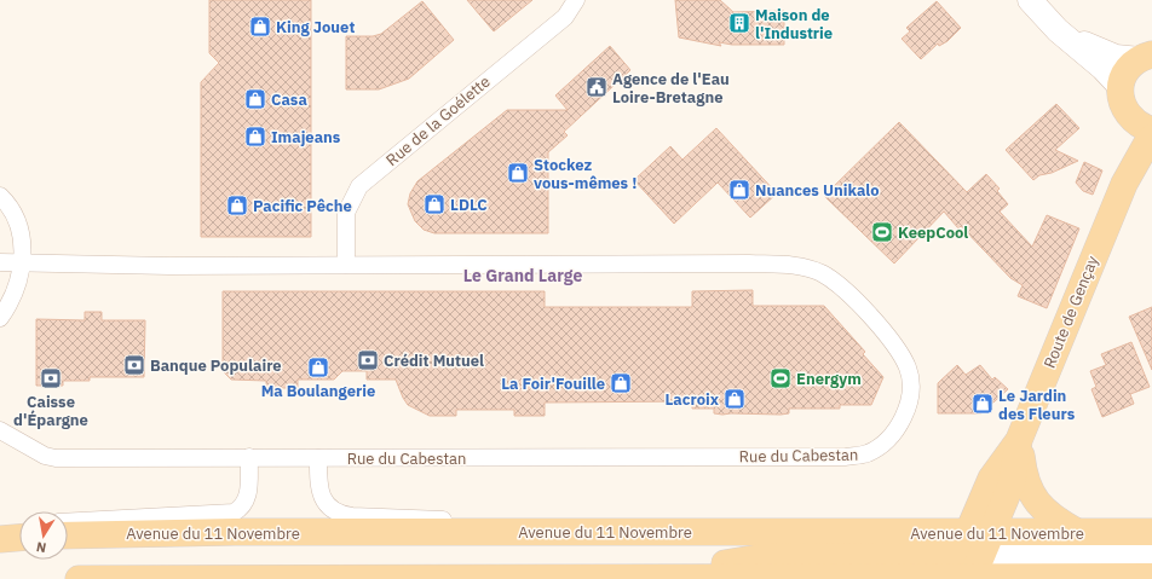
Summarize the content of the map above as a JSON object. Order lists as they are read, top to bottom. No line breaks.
{"streets":{"main road":["Route de Gençay","Avenue du 11 Novembre"],"street":["Rue de la Goélette","Rue du Cabestan"]},"crossings":[["Rue de la Goélette","Rue du Cabestan"],["Route de Gençay","Avenue du 11 Novembre"]],"districts":["Le Grand Large"],"places":{"building":["Maison de l'Industrie"],"shop":["King Jouet","Casa","Imajeans","Stockez vous-mêmes !","Nuances Unikalo","LDLC","Pacific Pêche","Ma Boulangerie","La Foir'Fouille","Lacroix","Le Jardin des Fleurs"],"public building":["Agence de l'Eau Loire-Bretagne"],"sports":["KeepCool","Energym"],"bank":["Crédit Mutuel","Banque Populaire","Caisse d'Épargne"]},"north":"bottom"}
